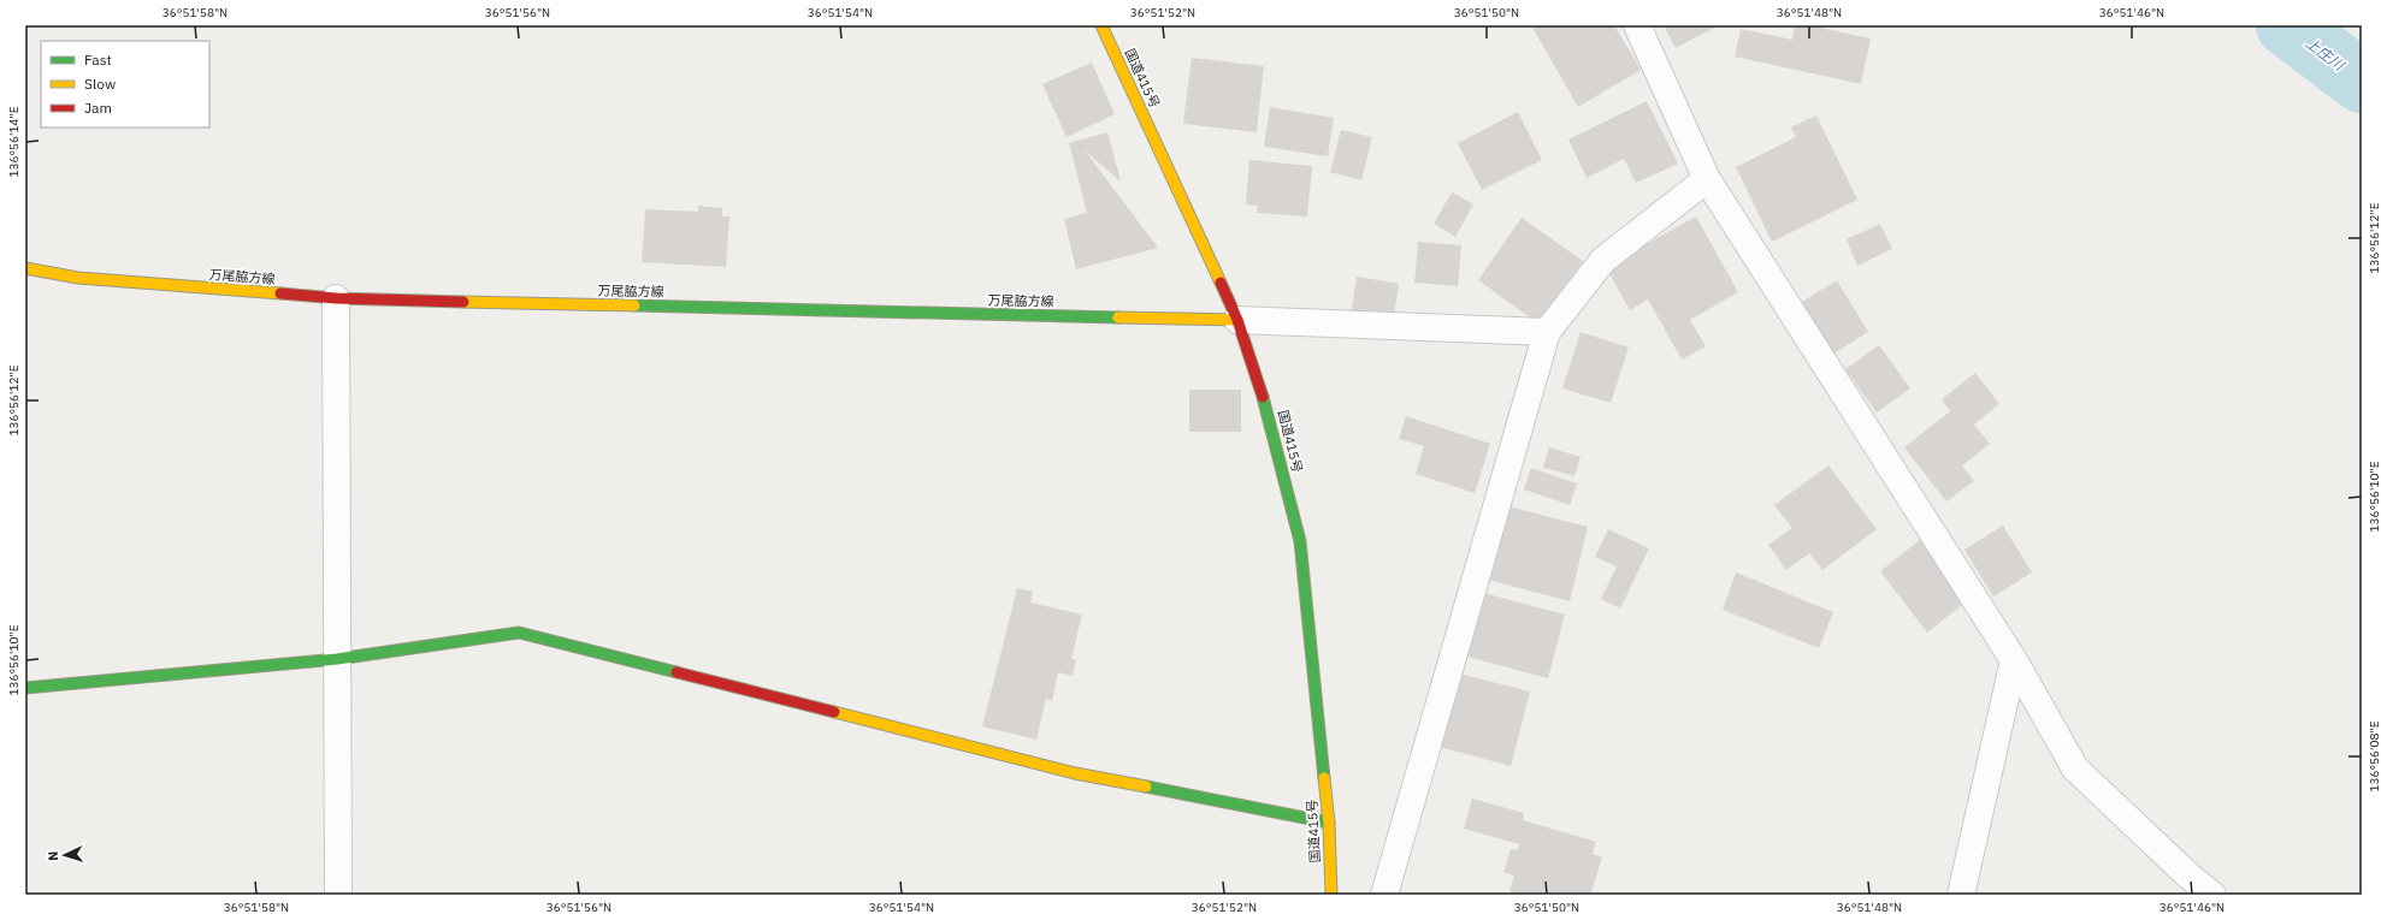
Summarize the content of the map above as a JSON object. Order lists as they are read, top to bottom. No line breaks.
{"streets":{"main road":["国道415号","万尾脇方線"]},"crossings":[["国道415号","万尾脇方線"]],"water":["上庄川"],"legend":["Fast","Slow","Jam"],"north":"left","coordinates":["36°51'58\"N","36°51'56\"N","36°51'54\"N","36°51'52\"N","36°51'50\"N","36°51'48\"N","36°51'46\"N","136°56'14\"E","136°56'12\"E","136°56'10\"E","136°56'08\"E"]}
